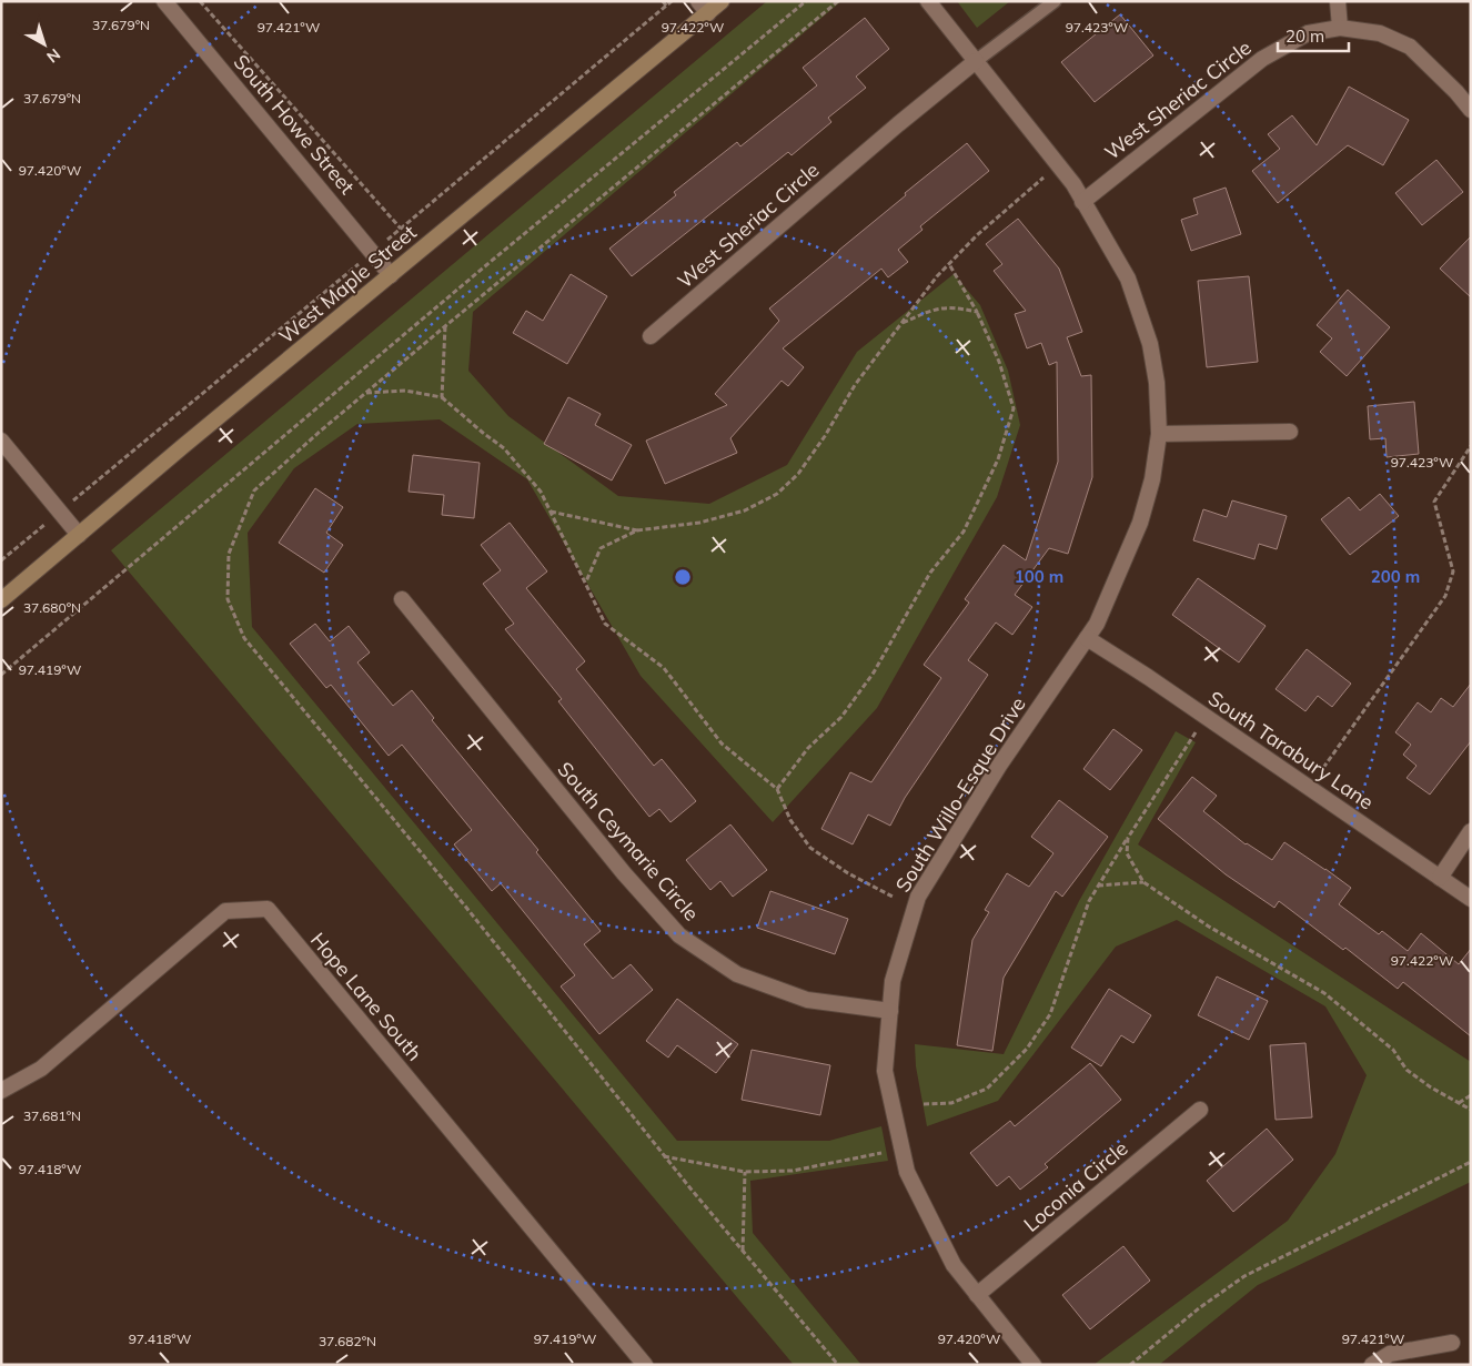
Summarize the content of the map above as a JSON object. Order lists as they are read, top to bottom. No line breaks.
{"streets":{"main road":["West Maple Street"],"street":["West Sheriac Circle","South Howe Street","South Tarabury Lane","South Willo-Esque Drive","South Ceymarie Circle","Hope Lane South","Loconia Circle"]},"crossings":[["West Sheriac Circle","South Willo-Esque Drive"],["South Howe Street","West Maple Street"],["South Tarabury Lane","South Willo-Esque Drive"],["South Willo-Esque Drive","South Ceymarie Circle"],["South Willo-Esque Drive","Loconia Circle"]],"scale_bar":"20 m","north":"bottom right","coordinates":["37.679°N","97.422°W","97.423°W","97.421°W","97.420°W","37.680°N","97.419°W","37.681°N","97.418°W","37.682°N"],"rings":["100 m","200 m"]}
